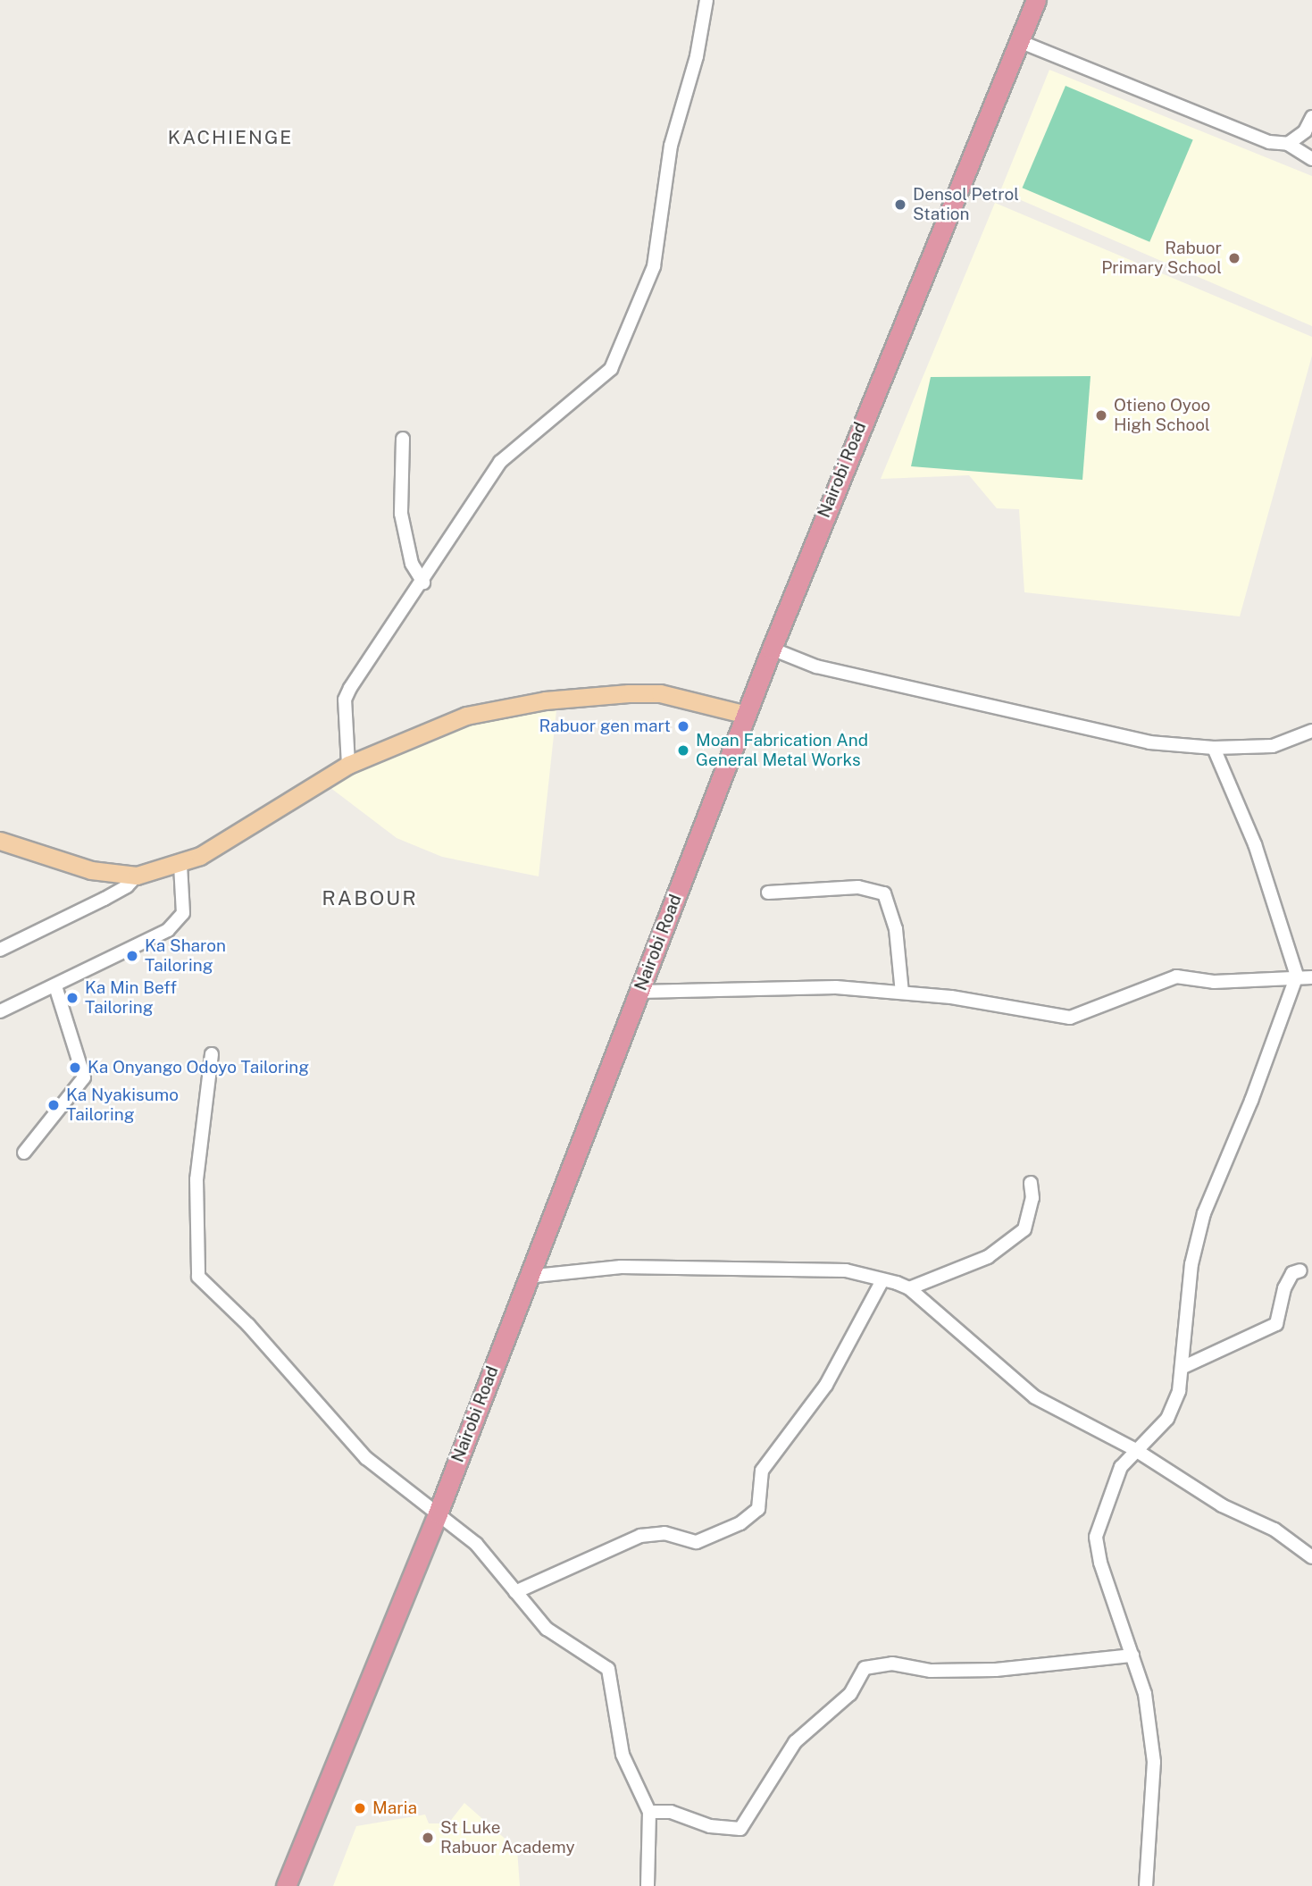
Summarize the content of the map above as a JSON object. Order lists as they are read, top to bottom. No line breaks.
{"streets":{"highway":["Nairobi Road"]},"districts":["KACHIENGE","RABOUR"],"places":["Densol Petrol Station","Rabuor Primary School","Otieno Oyoo High School","Rabuor gen mart","Moan Fabrication And General Metal Works","Ka Sharon Tailoring","Ka Min Beff Tailoring","Ka Onyango Odoyo Tailoring","Ka Nyakisumo Tailoring","Maria","St Luke Rabuor Academy"]}
